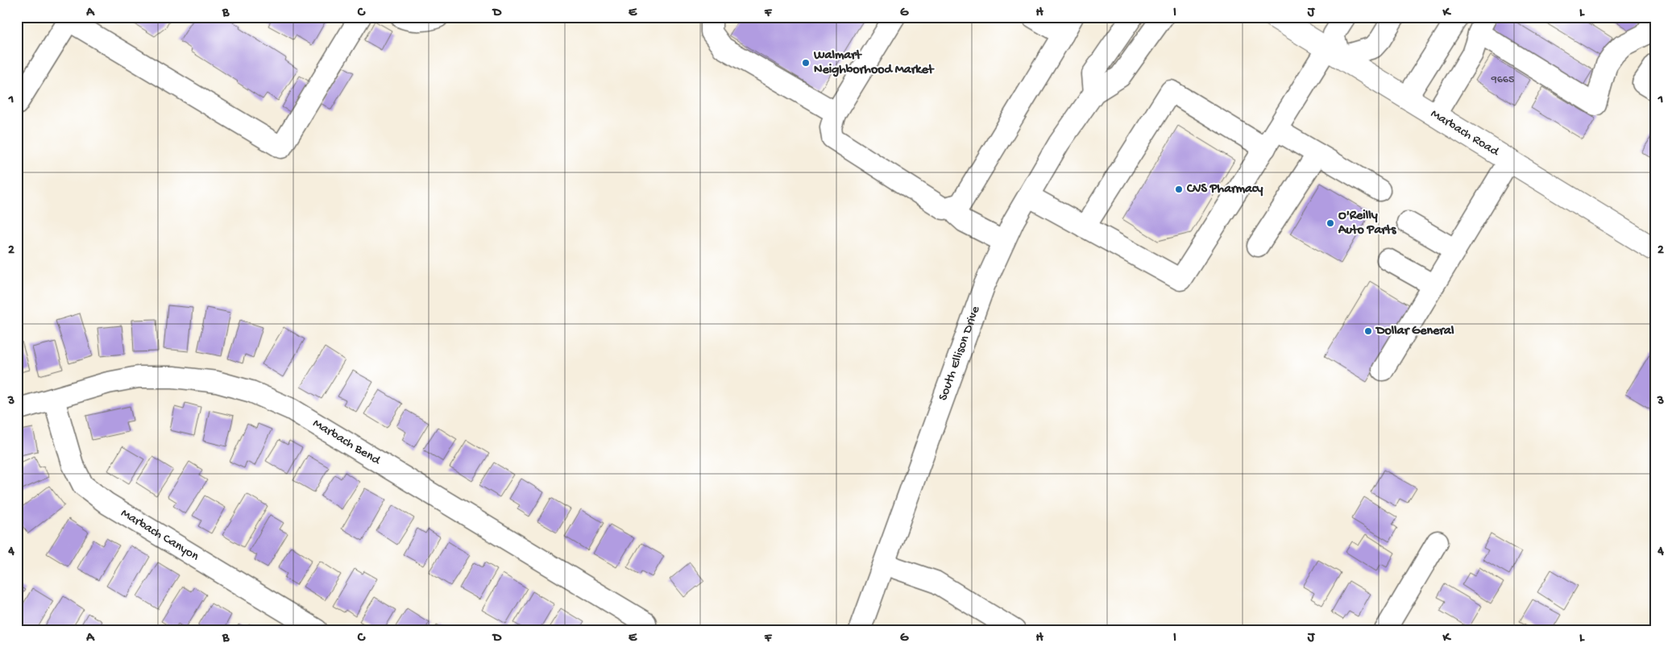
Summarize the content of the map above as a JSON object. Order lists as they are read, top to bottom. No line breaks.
{"streets":{"main road":["Marbach Road"],"street":["South Ellison Drive","Marbach Bend","Marbach Canyon"]},"crossings":[["Marbach Bend","Marbach Canyon"]],"places":["Walmart Neighborhood Market","CVS Pharmacy","O'Reilly Auto Parts","Dollar General"],"house_numbers":["9665"],"grid":{"columns":["A","B","C","D","E","F","G","H","I","J","K","L"],"rows":["1","2","3","4"]}}
